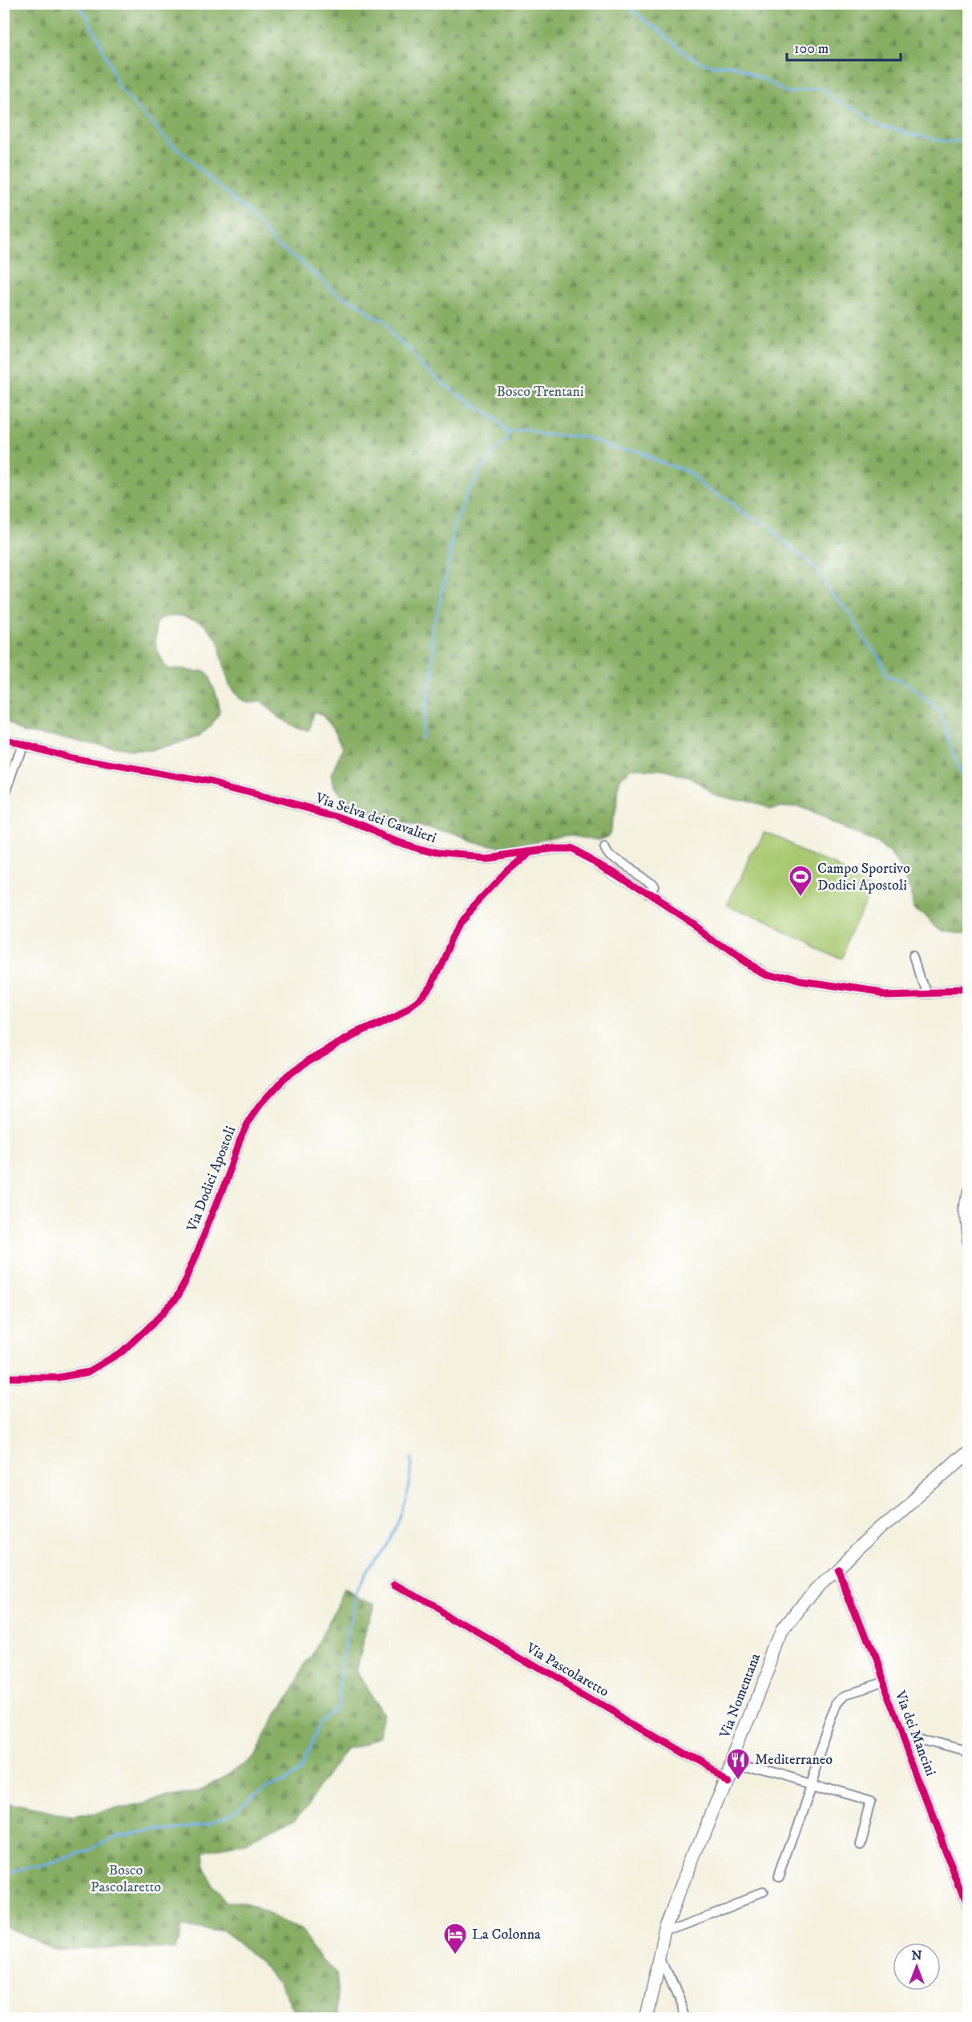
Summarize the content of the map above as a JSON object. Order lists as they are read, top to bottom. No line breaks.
{"streets":{"main road":["Via Nomentana"],"street":["Via Selva dei Cavalieri","Via Dodici Apostoli","Via Pascolaretto","Via dei Mancini"]},"crossings":[["Via Selva dei Cavalieri","Via Dodici Apostoli"],["Via Pascolaretto","Via Nomentana"],["Via Nomentana","Via dei Mancini"]],"parks":["Bosco Trentani","Bosco Pascolaretto"],"places":{"sports":["Campo Sportivo Dodici Apostoli"],"restaurant":["Mediterraneo"],"hotel":["La Colonna"]},"scale_bar":"100 m","north":"top"}
